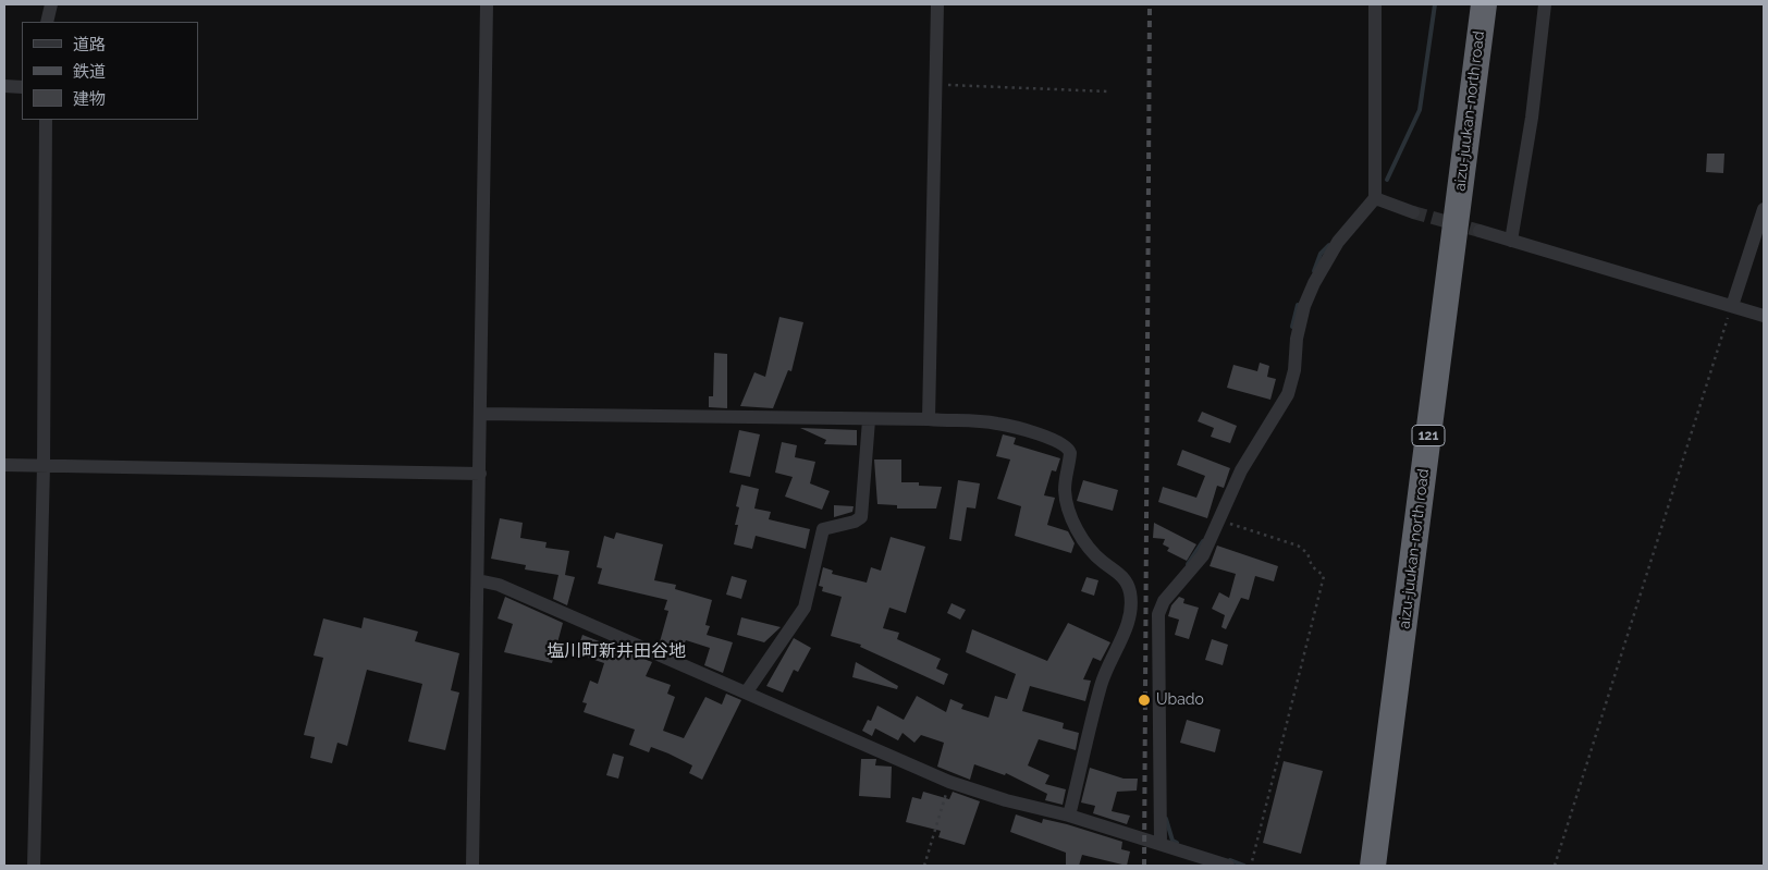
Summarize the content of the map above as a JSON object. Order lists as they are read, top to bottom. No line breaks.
{"streets":{"highway":["aizu-juukan-north road","121"]},"districts":["塩川町新井田谷地"],"places":["Ubado"],"legend":["道路","鉄道","建物"]}
